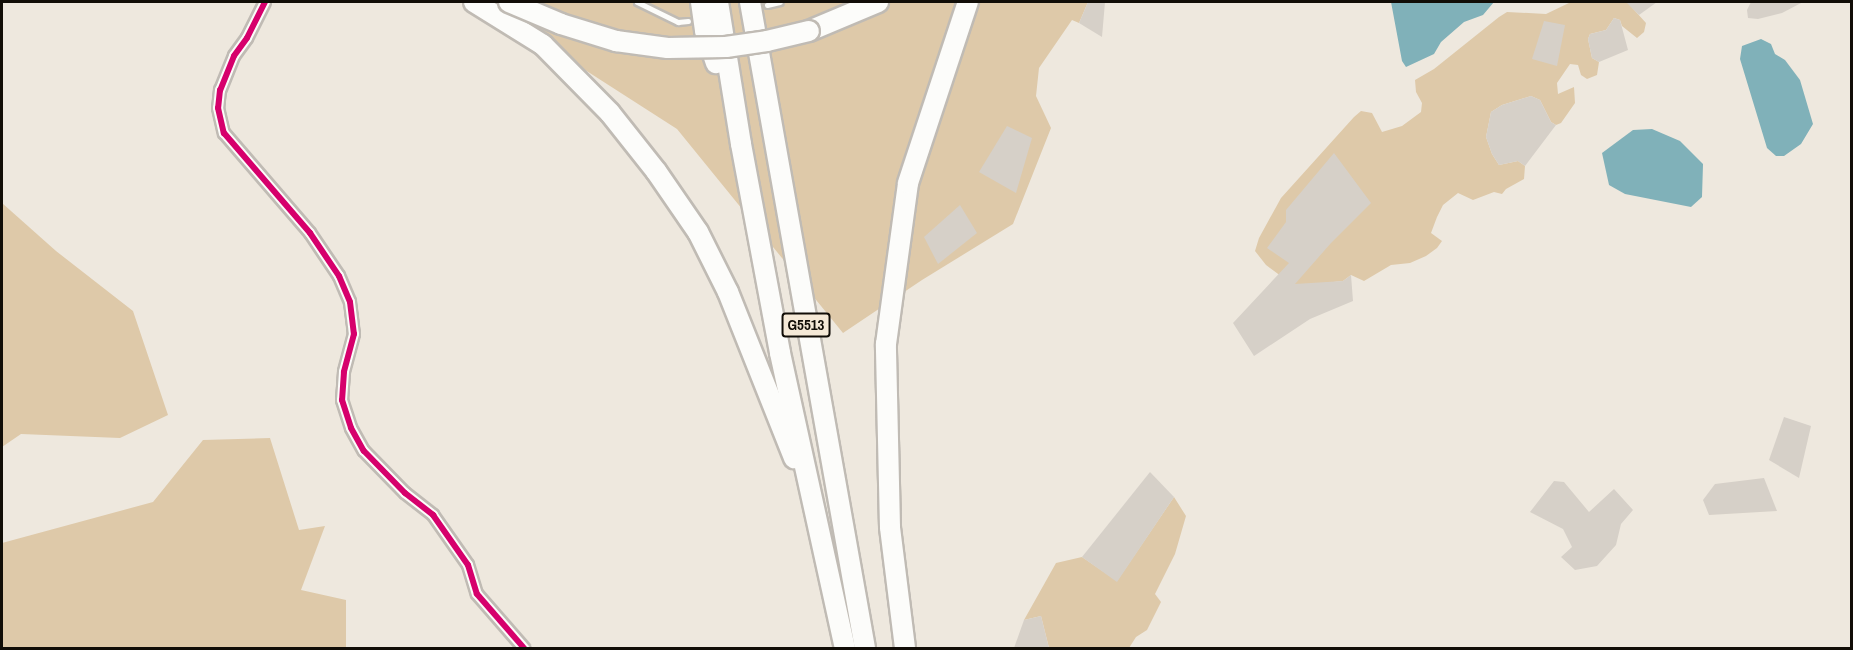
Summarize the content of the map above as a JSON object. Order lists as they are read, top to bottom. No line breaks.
{"streets":{"highway":["G5513"]}}
